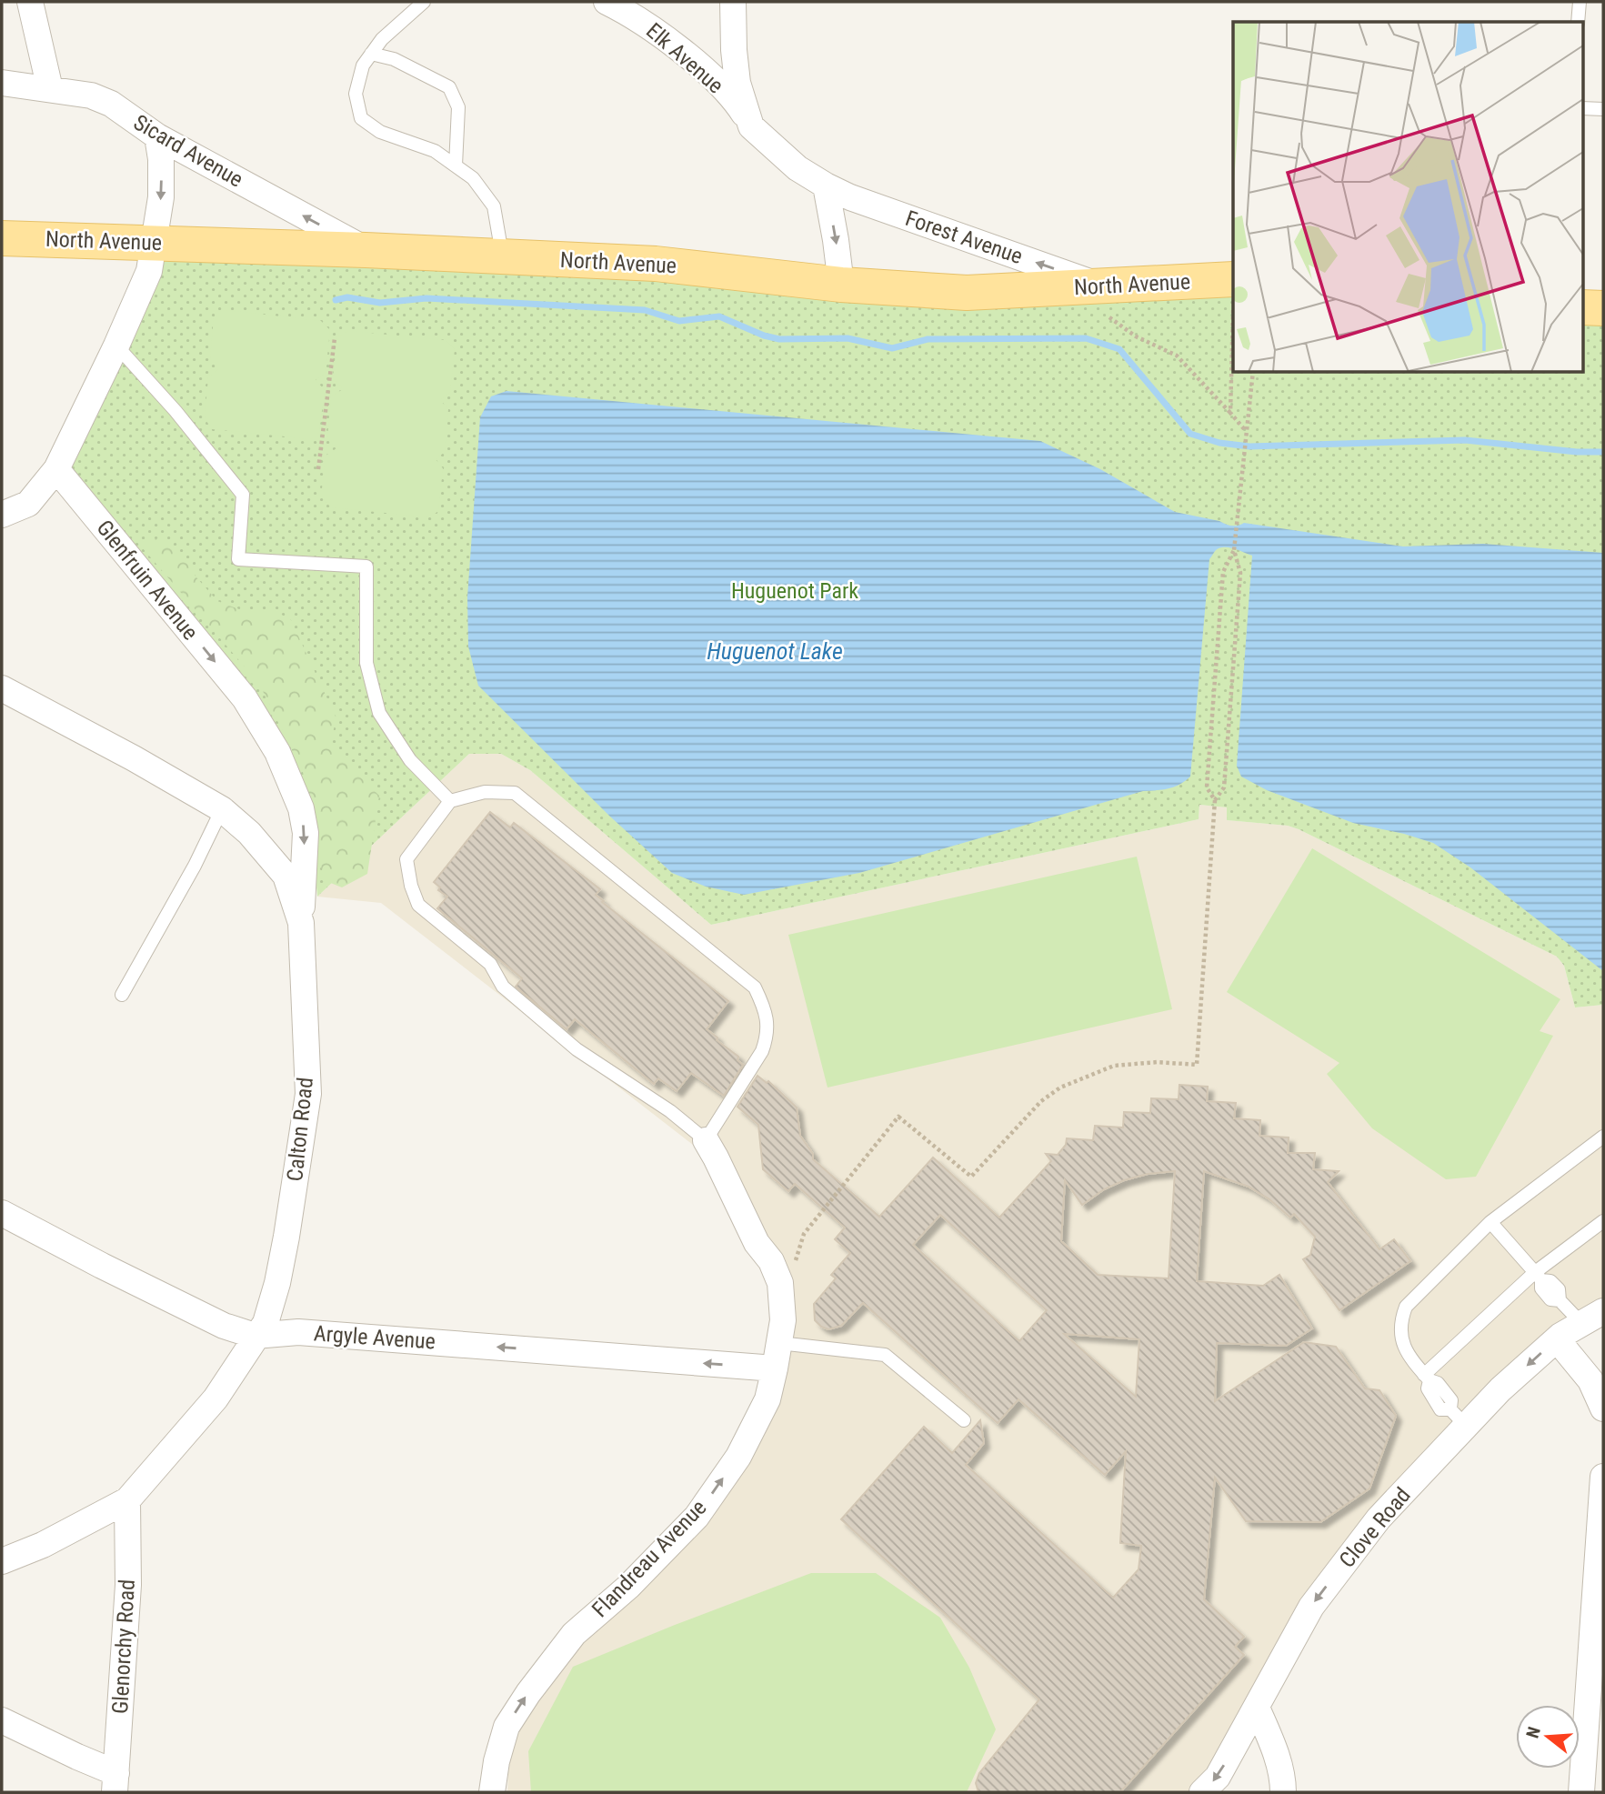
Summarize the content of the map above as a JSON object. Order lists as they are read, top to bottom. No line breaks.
{"streets":{"main road":["North Avenue"],"street":["Elk Avenue","Sicard Avenue","Forest Avenue","Glenfruin Avenue","Calton Road","Argyle Avenue","Clove Road","Flandreau Avenue","Glenorchy Road"]},"crossings":[["Elk Avenue","Forest Avenue"],["Sicard Avenue","North Avenue"],["Forest Avenue","North Avenue"],["Glenfruin Avenue","Calton Road"],["Calton Road","Argyle Avenue"],["Calton Road","Glenorchy Road"],["Argyle Avenue","Flandreau Avenue"]],"one_way":["Sicard Avenue","Forest Avenue","Glenfruin Avenue","Argyle Avenue","Clove Road","Flandreau Avenue"],"water":["Huguenot Lake"],"parks":["Huguenot Park"],"north":"left"}
